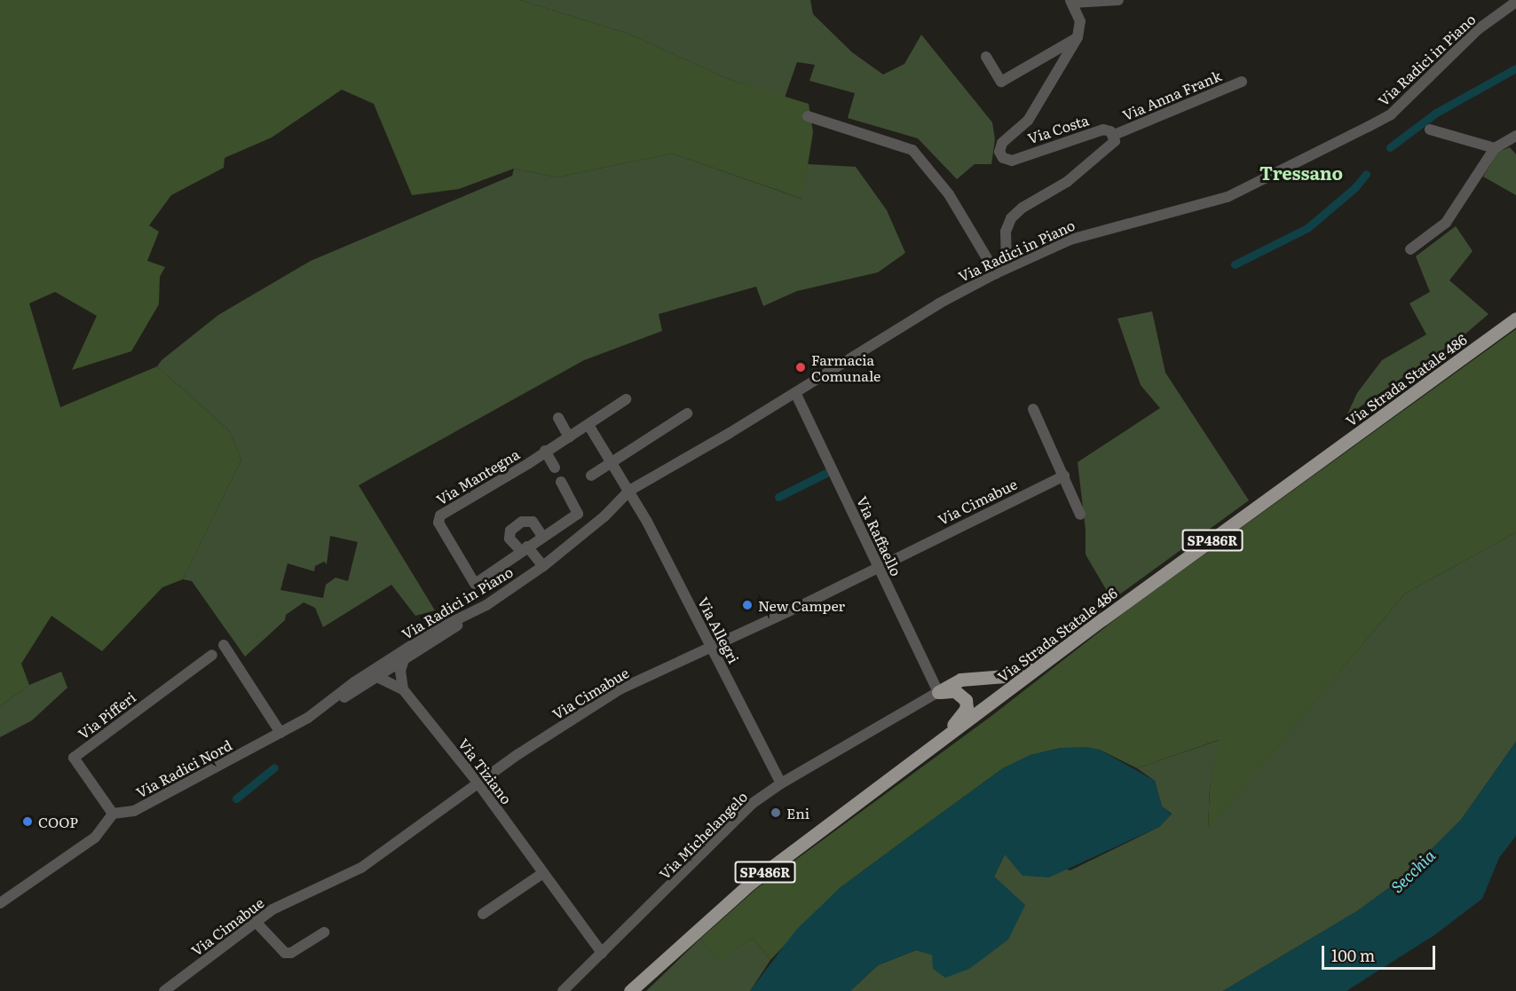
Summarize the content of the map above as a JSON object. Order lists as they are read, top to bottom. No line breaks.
{"streets":{"main road":["Via Strada Statale 486","SP486R"],"street":["Via Radici in Piano","Via Anna Frank","Via Costa","Via Mantegna","Via Cimabue","Via Raffaello","Via Allegri","Via Pifferi","Via Radici Nord","Via Tiziano","Via Michelangelo"]},"crossings":[["Via Radici in Piano","Via Mantegna"],["Via Radici in Piano","Via Raffaello"],["Via Radici in Piano","Via Allegri"],["Via Radici in Piano","Via Radici Nord"],["Via Anna Frank","Via Costa"],["Via Cimabue","Via Raffaello"],["Via Cimabue","Via Allegri"],["Via Cimabue","Via Tiziano"],["Via Raffaello","Via Michelangelo"],["Via Allegri","Via Michelangelo"],["Via Pifferi","Via Radici Nord"],["Via Tiziano","Via Michelangelo"]],"districts":["Tressano"],"water":["Secchia"],"places":["Farmacia Comunale","New Camper","Eni","COOP"],"scale_bar":"100 m"}
